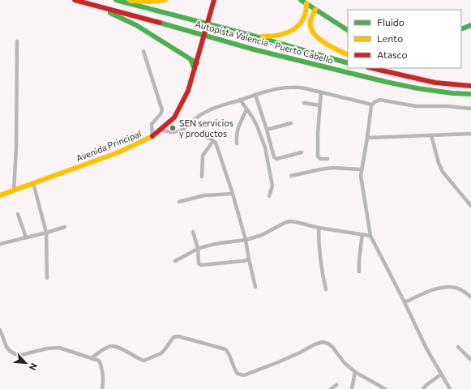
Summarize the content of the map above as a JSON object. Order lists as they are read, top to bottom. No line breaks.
{"streets":{"main road":["Autopista Valencia - Puerto Cabello","Avenida Principal"]},"places":["SEN servicios y productos"],"legend":["Fluido","Lento","Atasco"],"north":"bottom right"}
